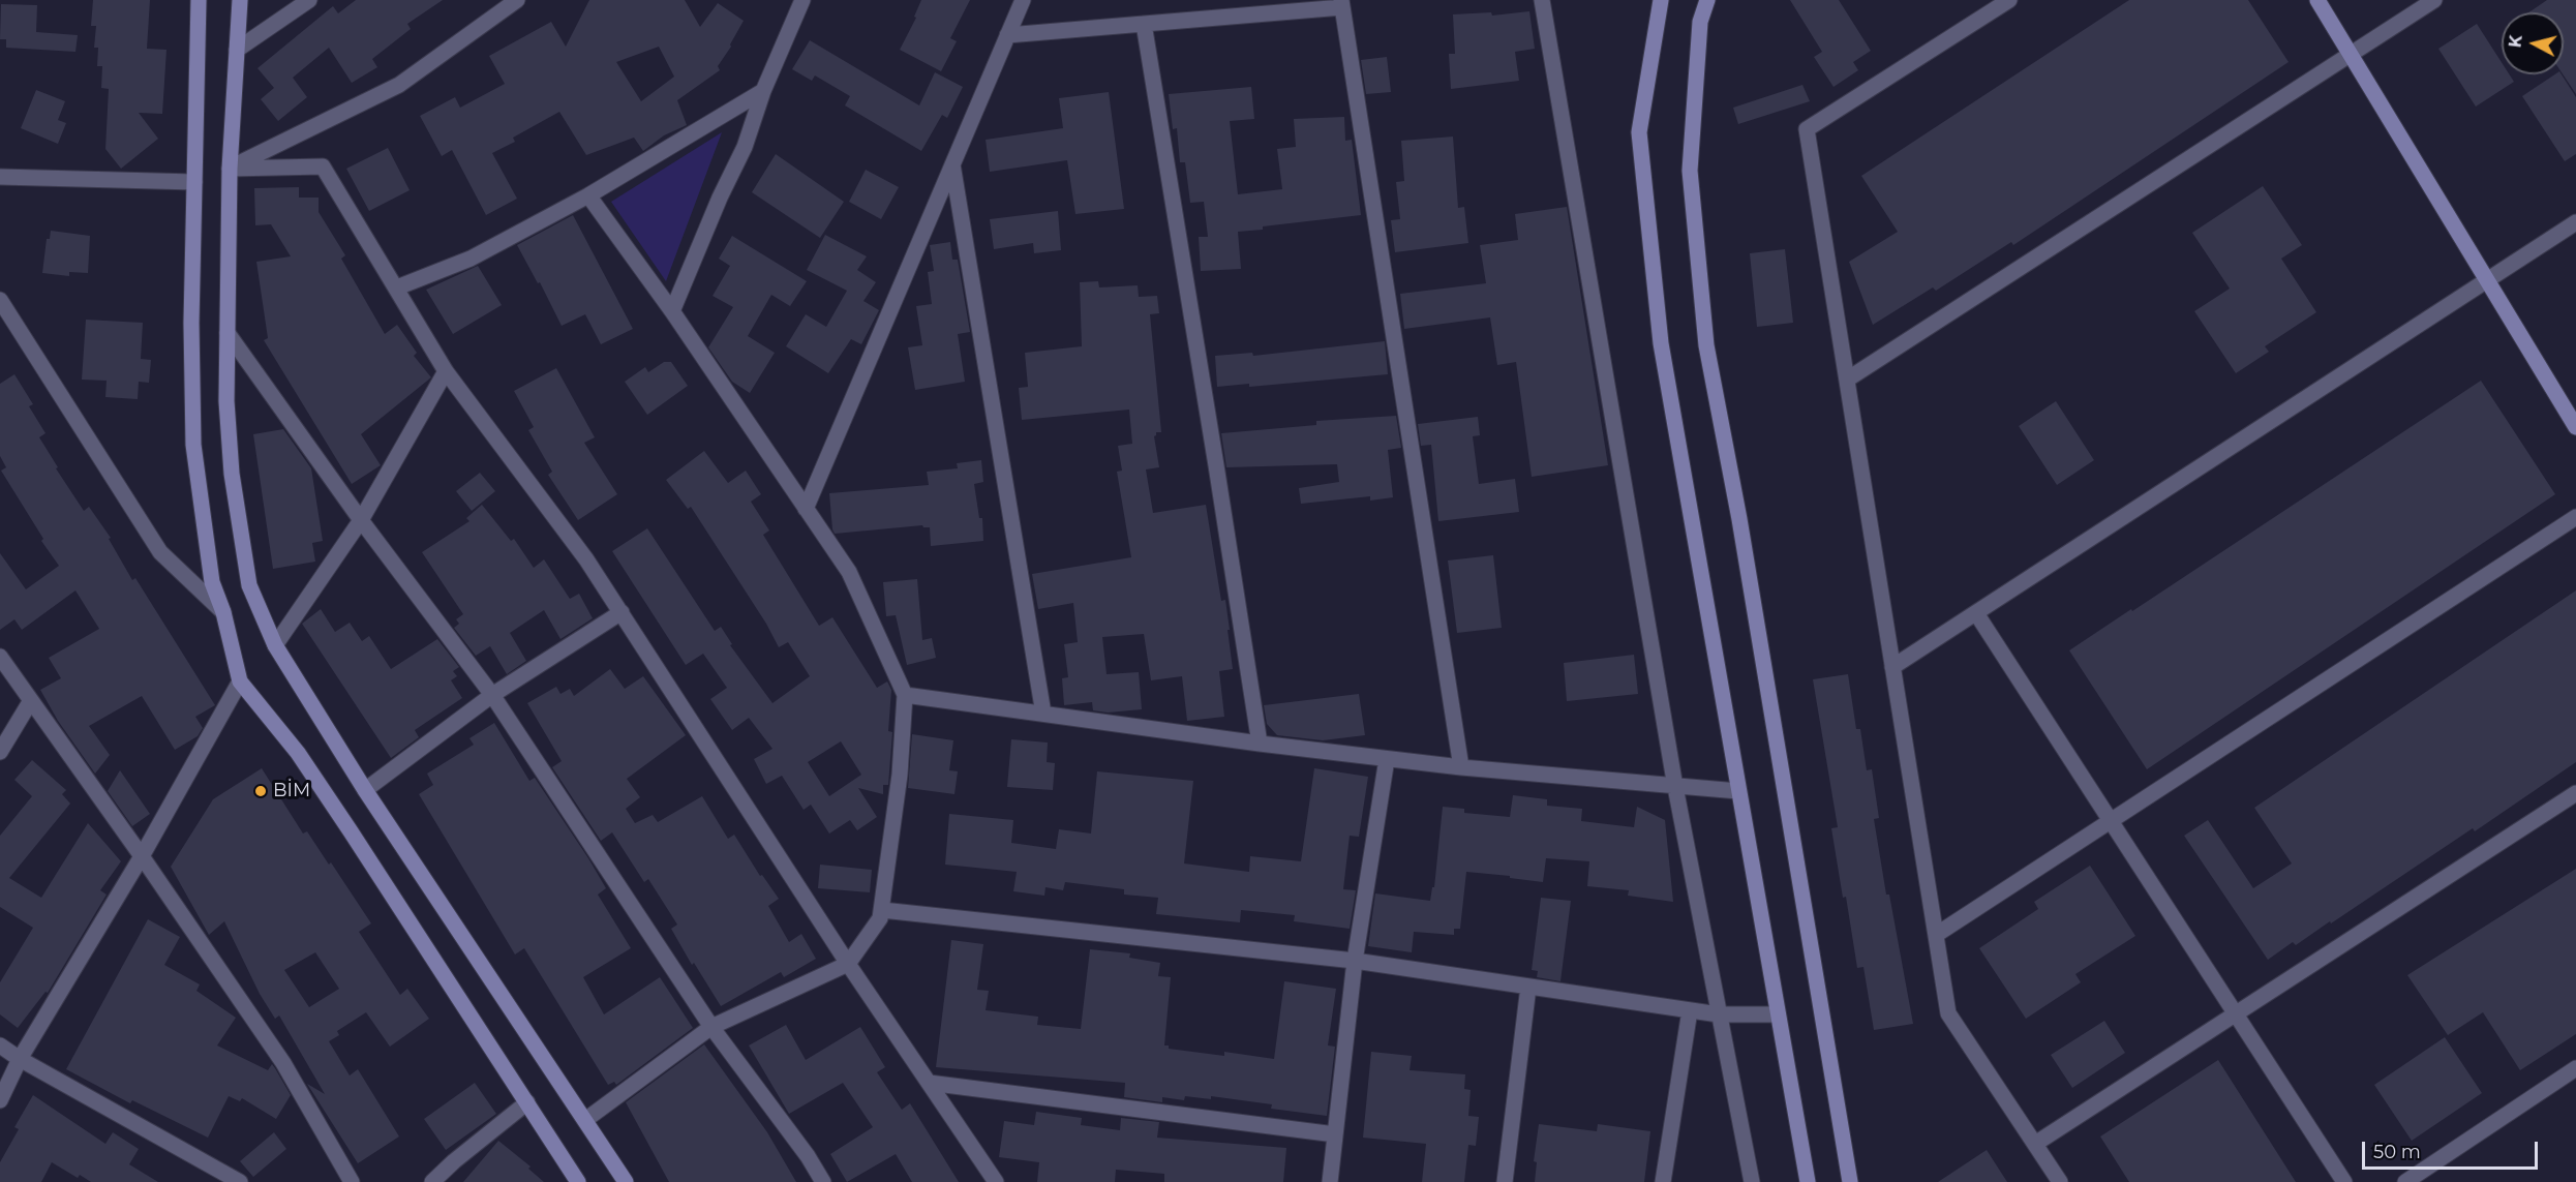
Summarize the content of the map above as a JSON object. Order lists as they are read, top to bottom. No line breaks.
{"places":["BİM"],"scale_bar":"50 m","north":"left"}
